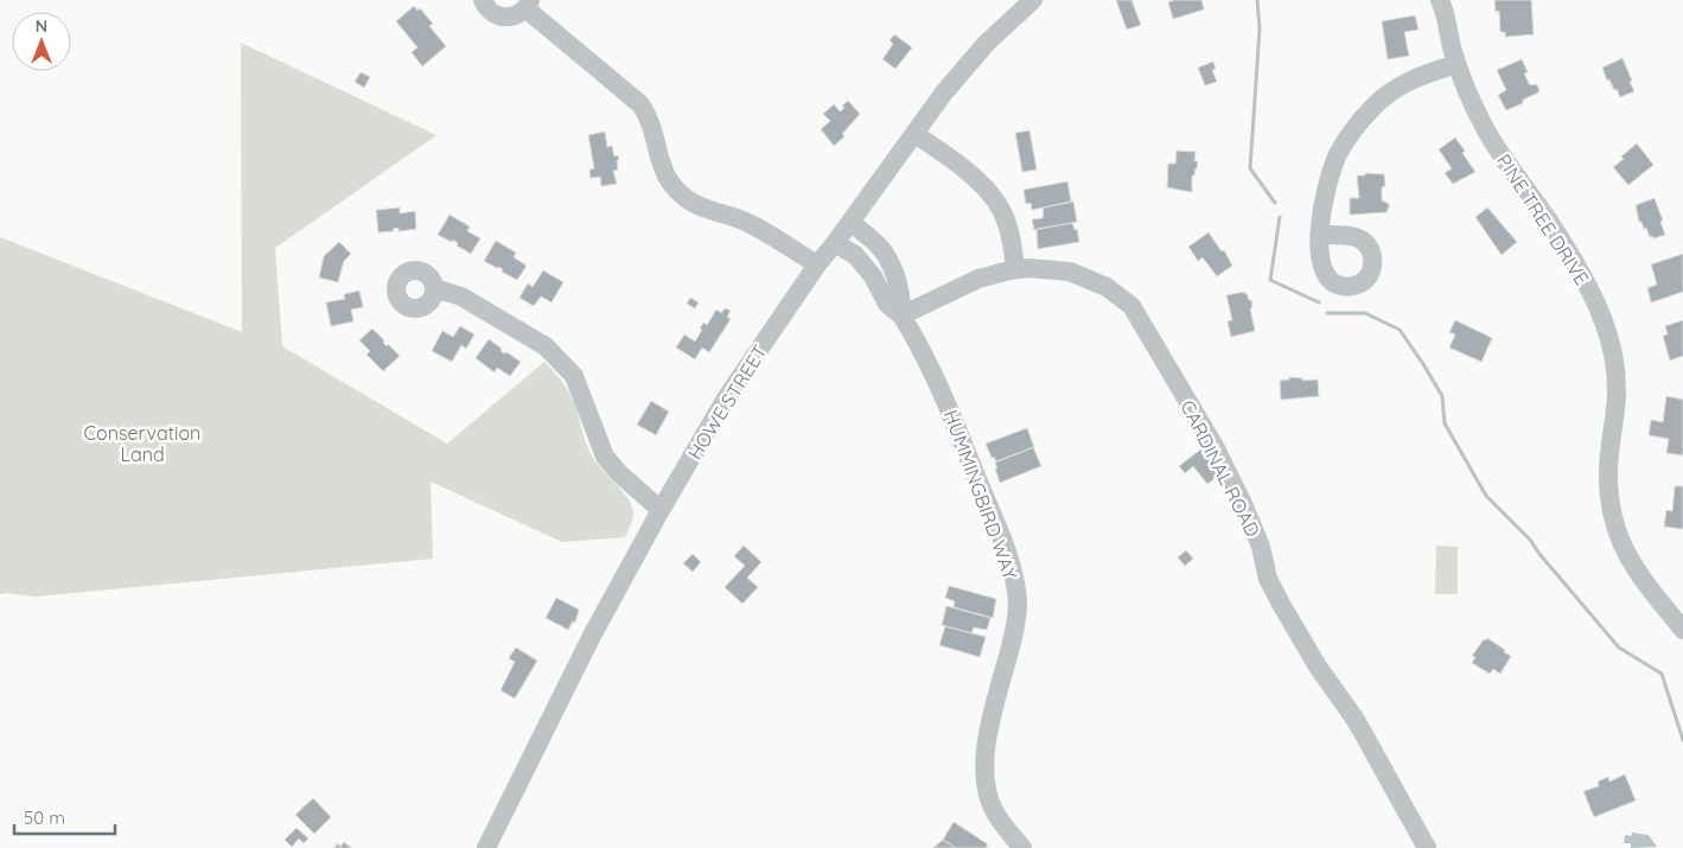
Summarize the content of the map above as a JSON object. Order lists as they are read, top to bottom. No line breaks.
{"streets":{"street":["PINE TREE DRIVE","HOWE STREET","CARDINAL ROAD","HUMMINGBIRD WAY"]},"crossings":[["HOWE STREET","HUMMINGBIRD WAY"],["CARDINAL ROAD","HUMMINGBIRD WAY"]],"parks":["Conservation Land"],"scale_bar":"50 m","north":"top"}
